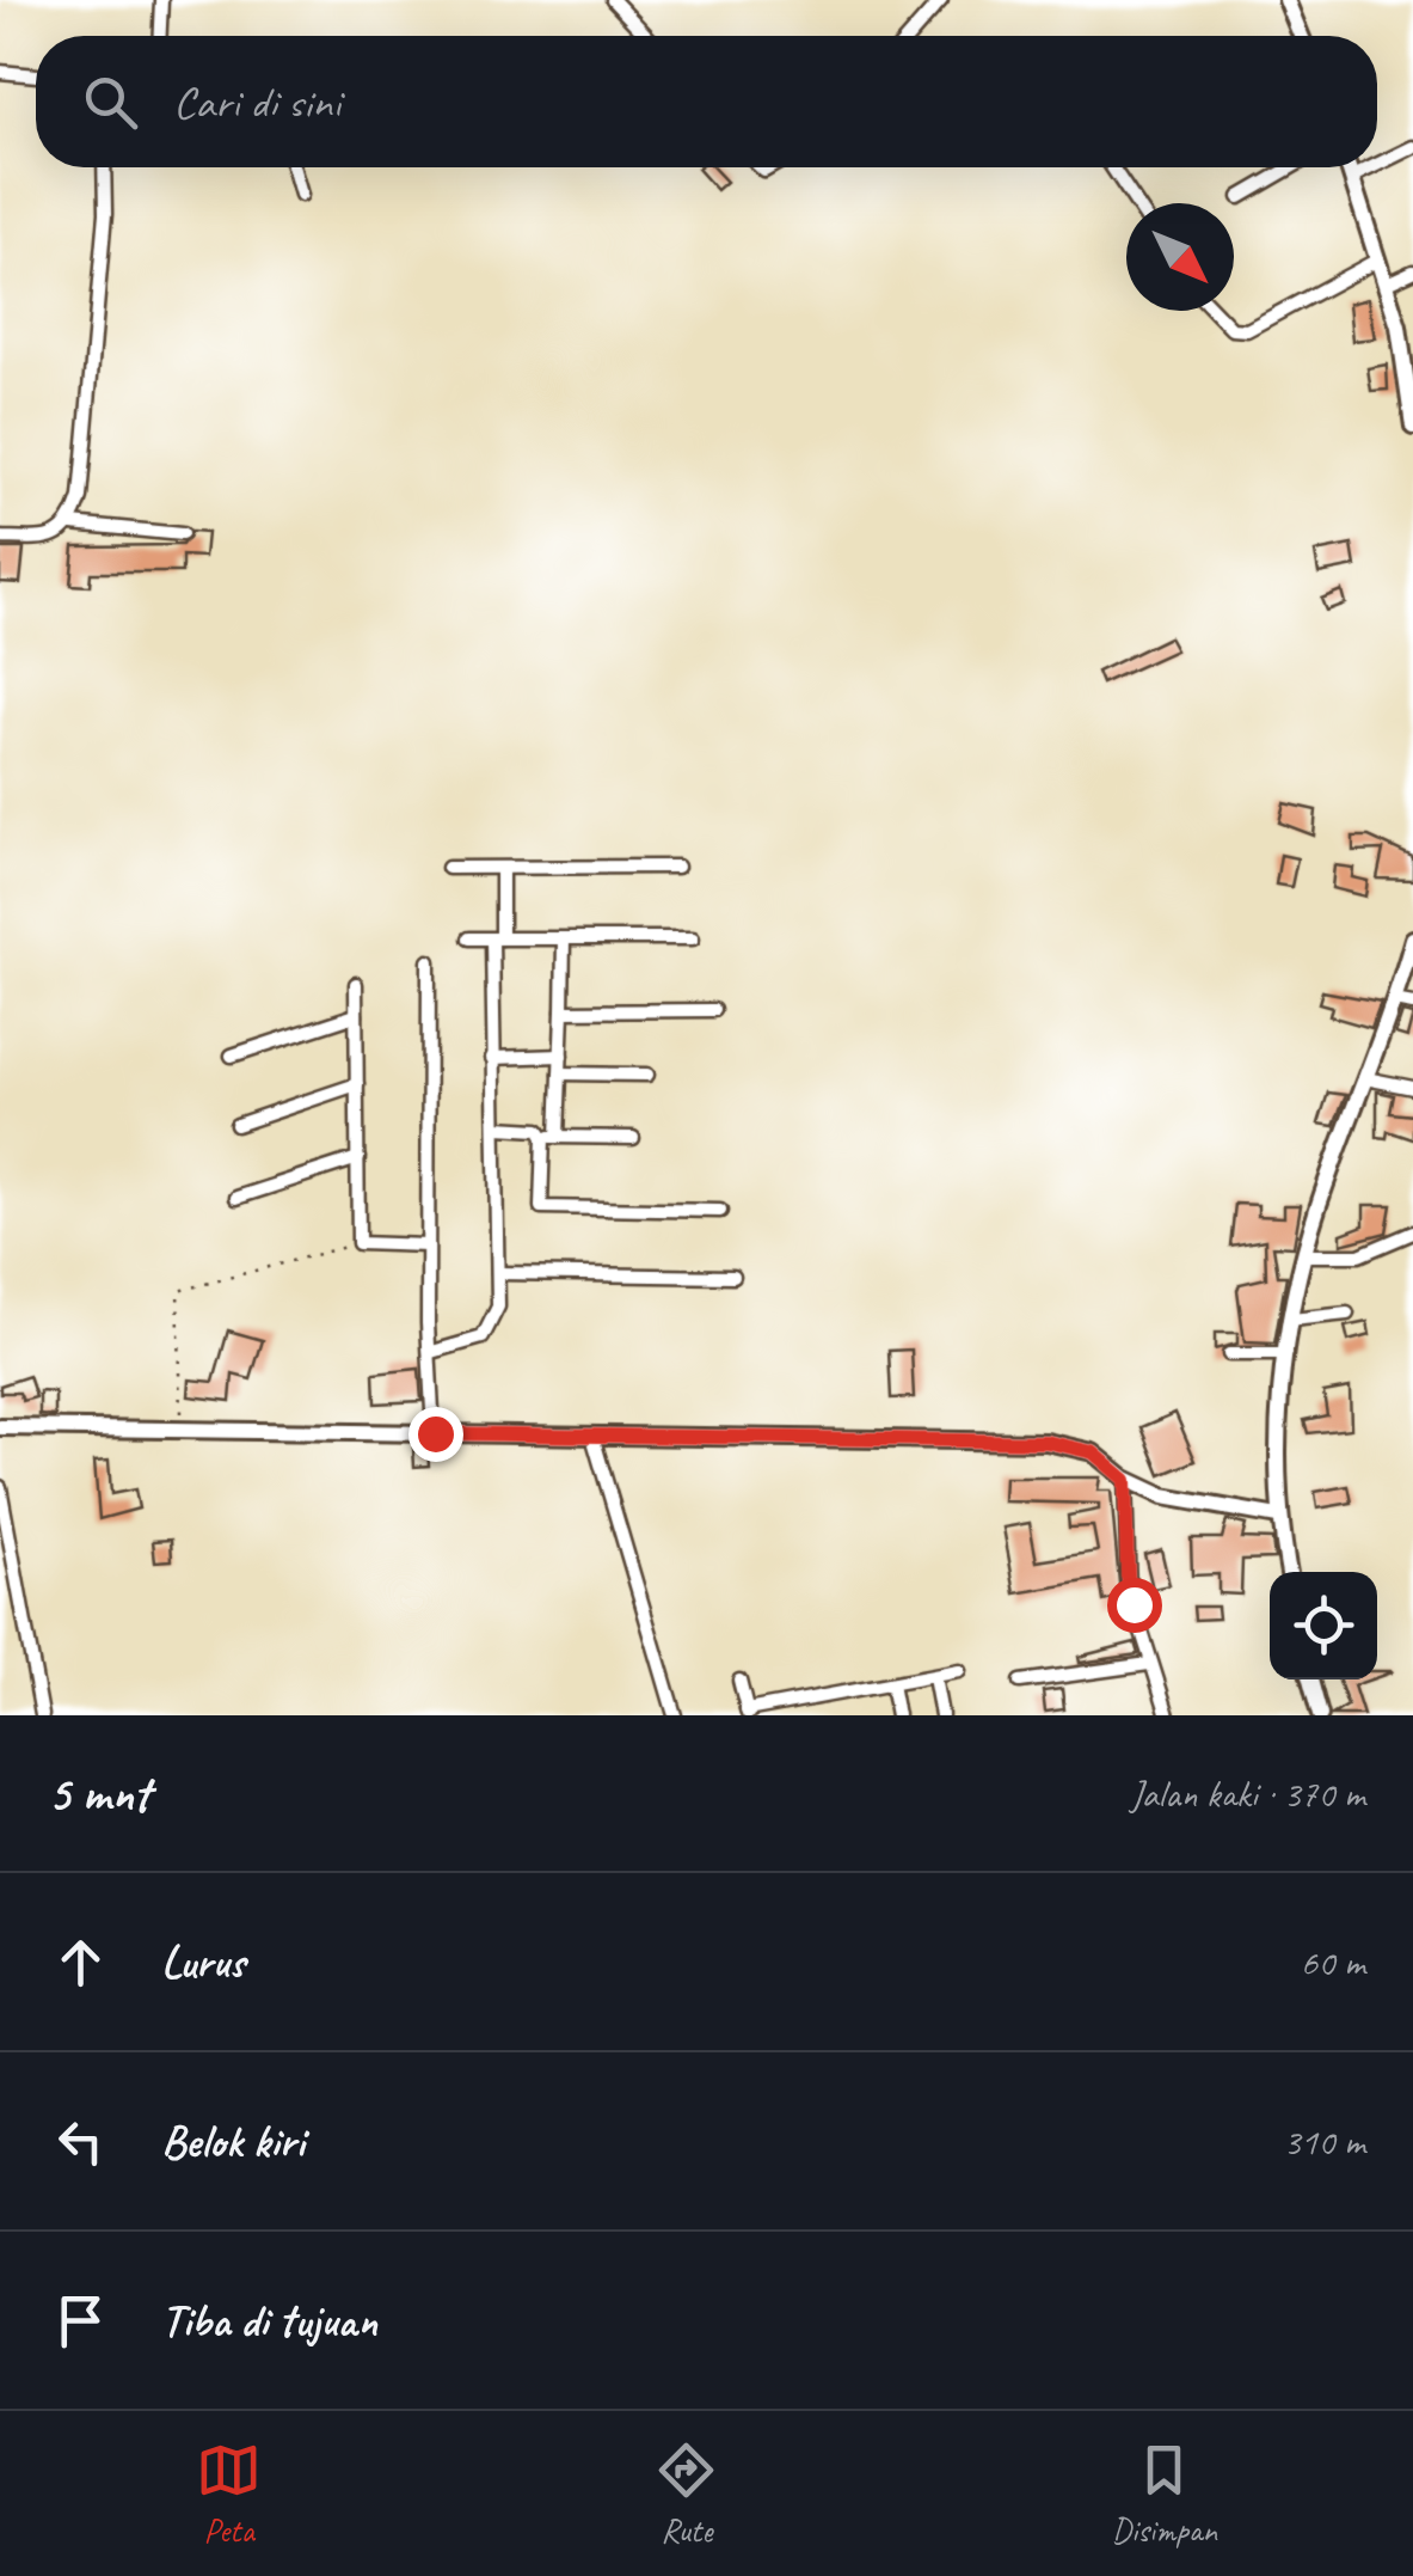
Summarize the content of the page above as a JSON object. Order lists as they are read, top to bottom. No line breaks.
{"north":"bottom right","page":{"search":"Cari di sini","heading":["5 mnt","Jalan kaki · 370 m"],"list":[["Lurus","60 m"],["Belok kiri","310 m"],"Tiba di tujuan"],"nav":["Peta","Rute","Disimpan"]}}
